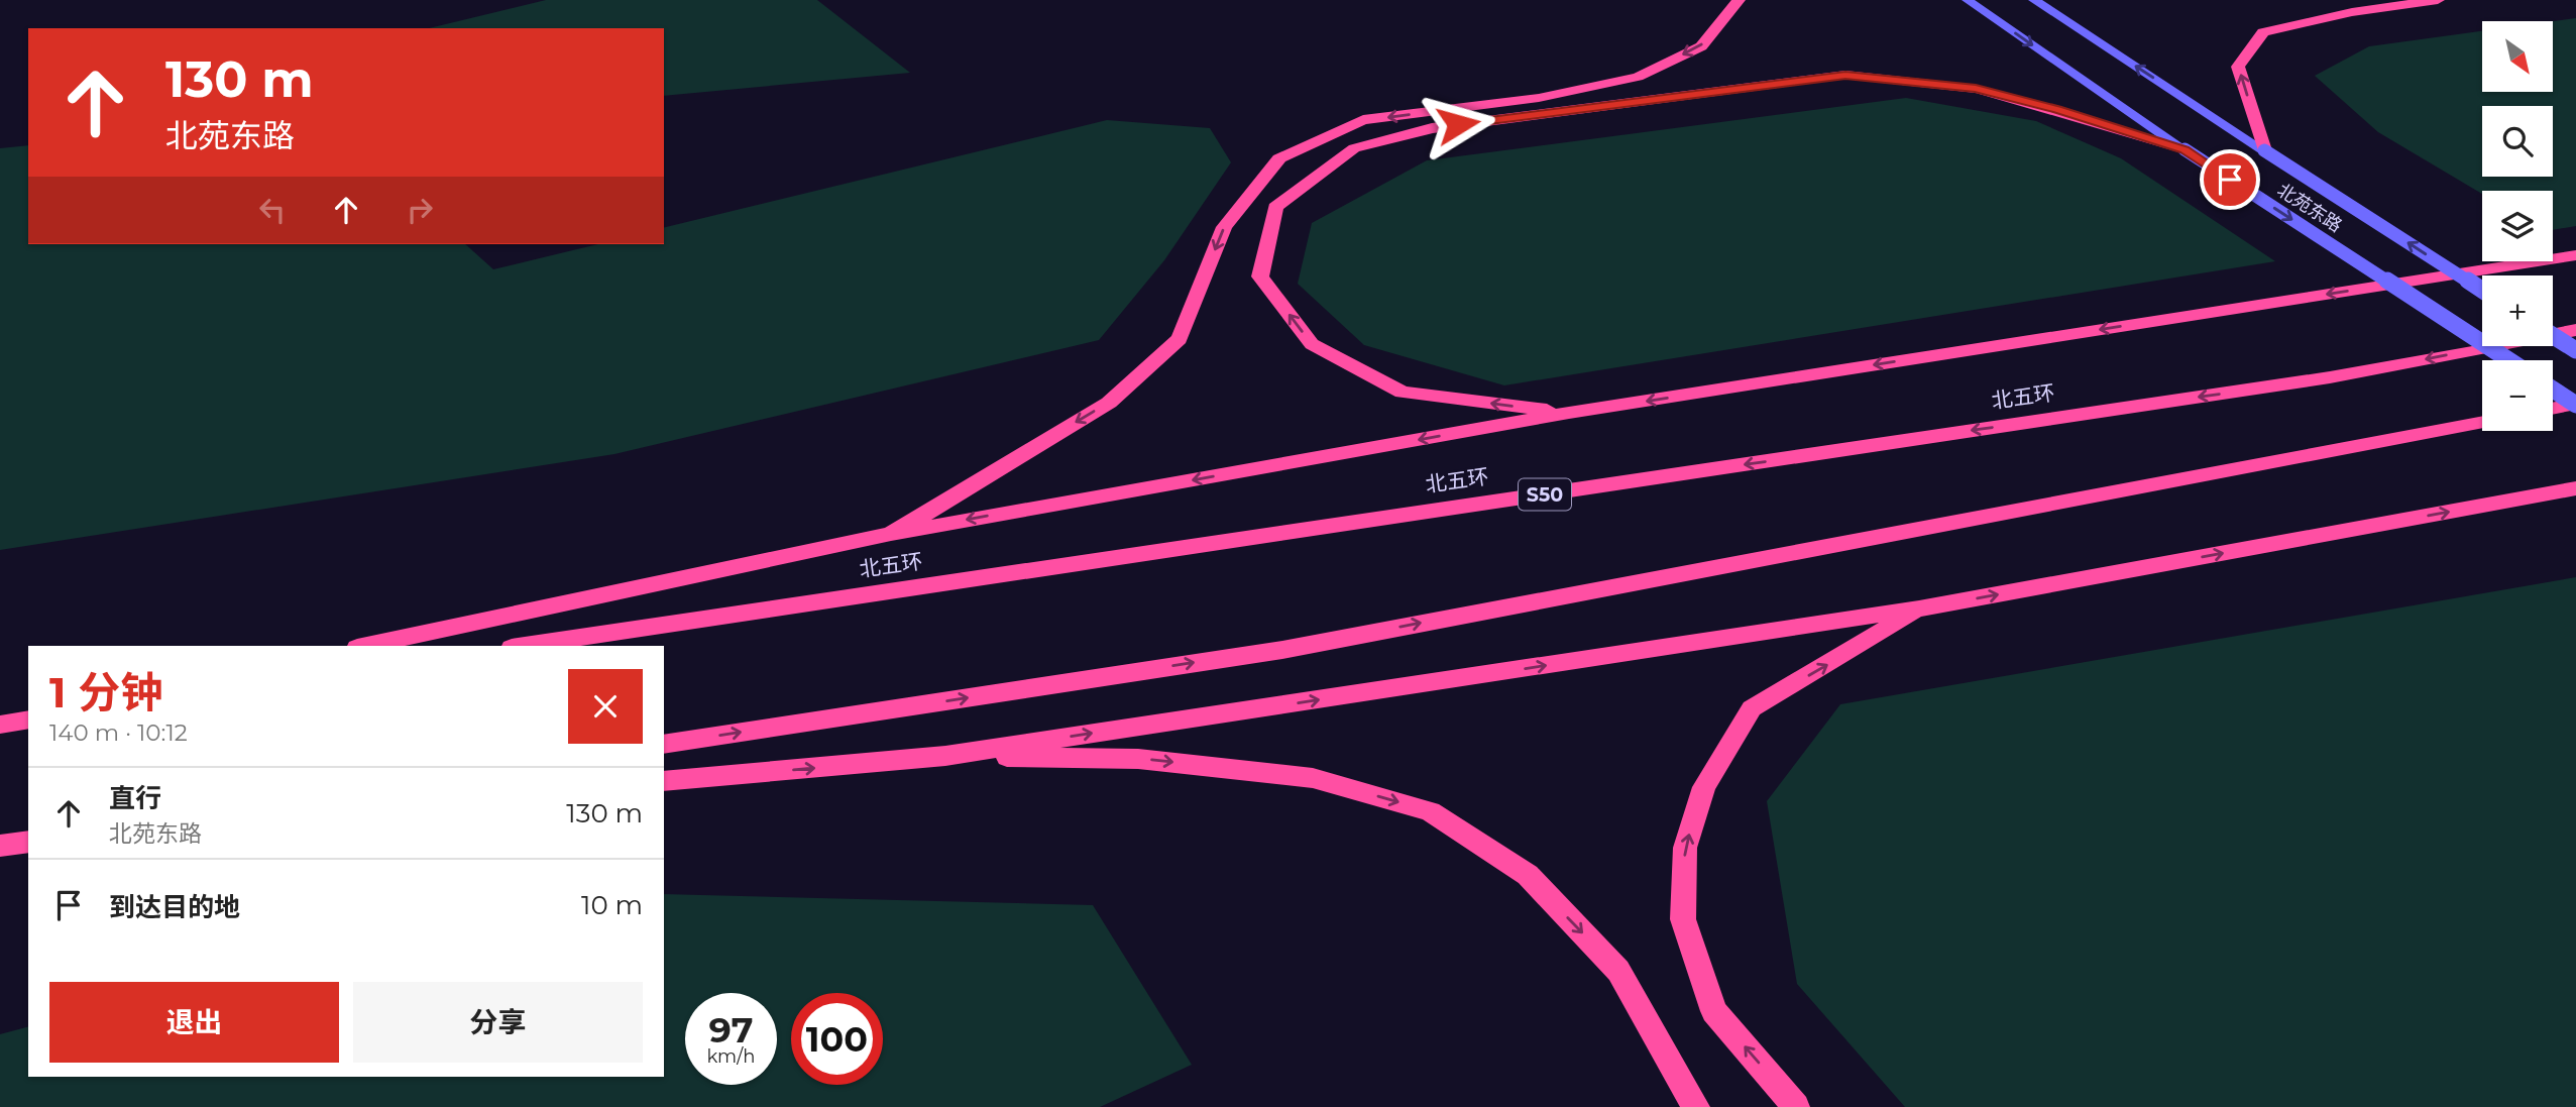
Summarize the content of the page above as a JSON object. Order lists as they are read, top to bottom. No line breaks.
{"streets":{"highway":["北五环","S50"],"main road":["北苑东路"]},"north":"bottom right","page":{"map_buttons":["+","−"],"turn":["130 m","北苑东路"],"heading":["1 分钟","140 m · 10:12"],"list":[{"name":"直行","note":"北苑东路","value":"130 m"},{"name":"到达目的地","value":"10 m"}],"buttons":["退出","分享"],"speed":"97 km/h","limit":"100"}}
